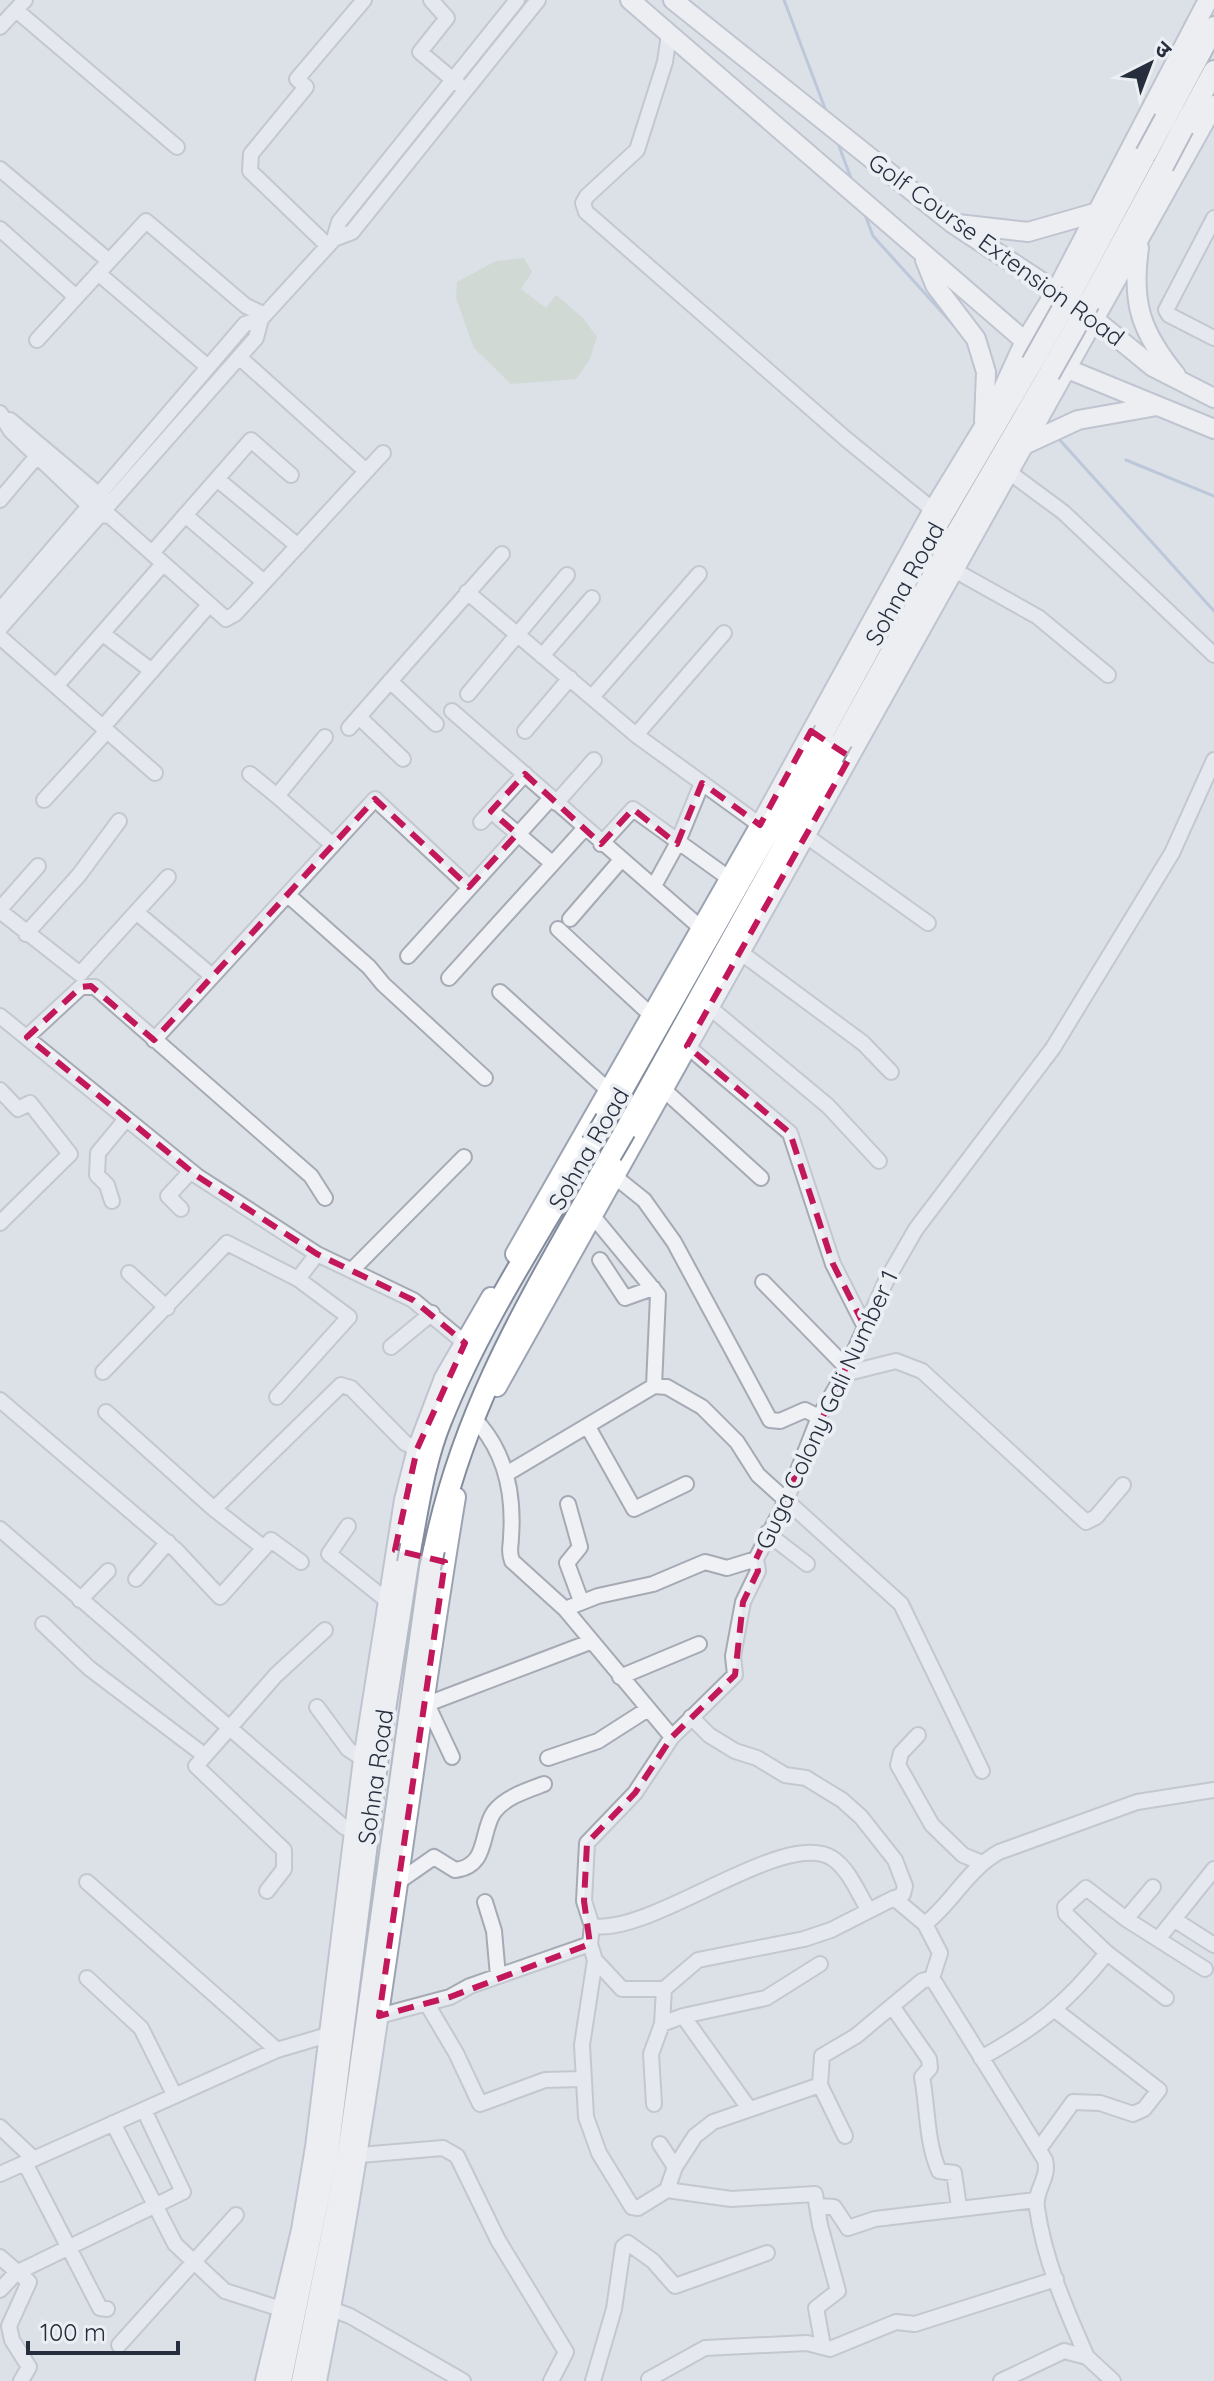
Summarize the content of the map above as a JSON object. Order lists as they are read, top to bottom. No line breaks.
{"streets":{"highway":["Sohna Road"],"main road":["Golf Course Extension Road"],"street":["Guga Colony Gali Number 1"]},"crossings":[["Golf Course Extension Road","Sohna Road"]],"scale_bar":"100 m","north":"top right"}
